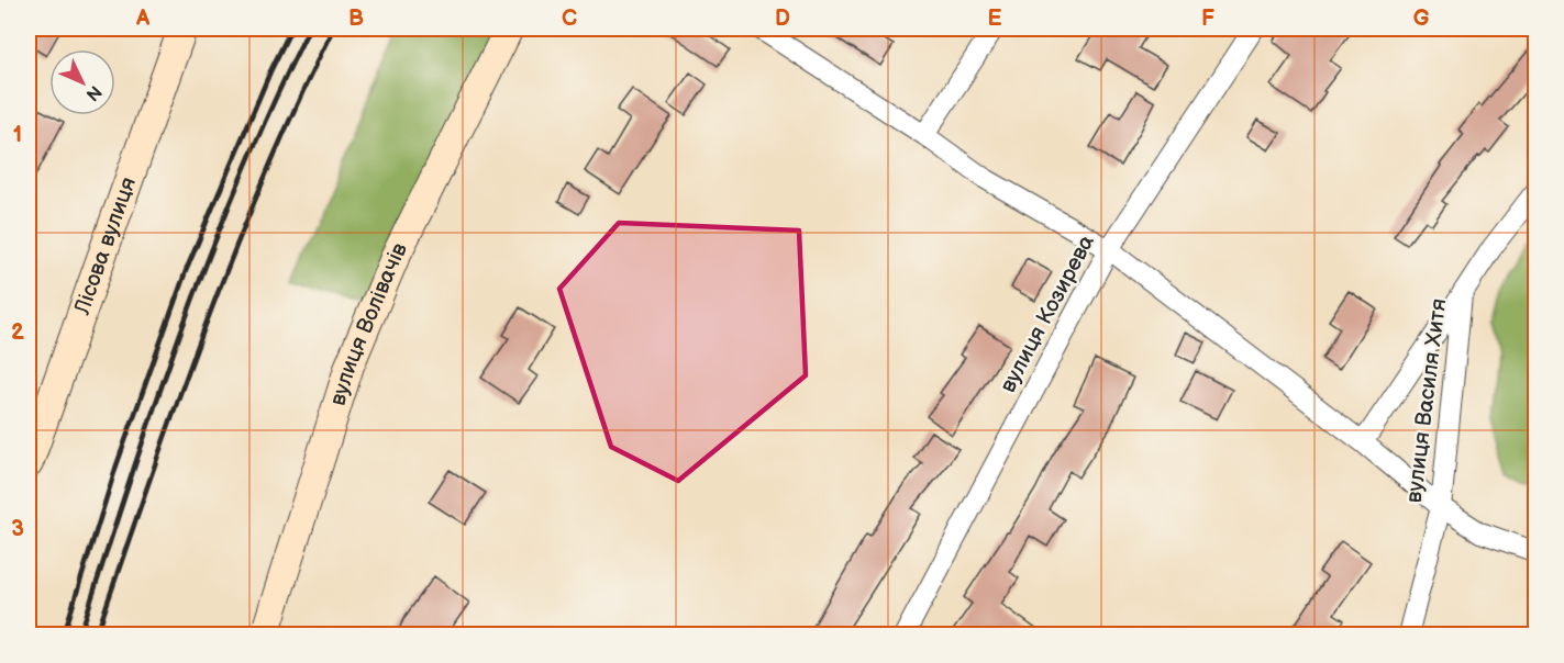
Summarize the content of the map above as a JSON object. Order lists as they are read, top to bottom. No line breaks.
{"streets":{"street":["Лісова вулиця","вулиця Козирева","вулиця Волівачів","вулиця Василя Хитя"]},"north":"bottom right","grid":{"columns":["A","B","C","D","E","F","G"],"rows":["1","2","3"]}}
